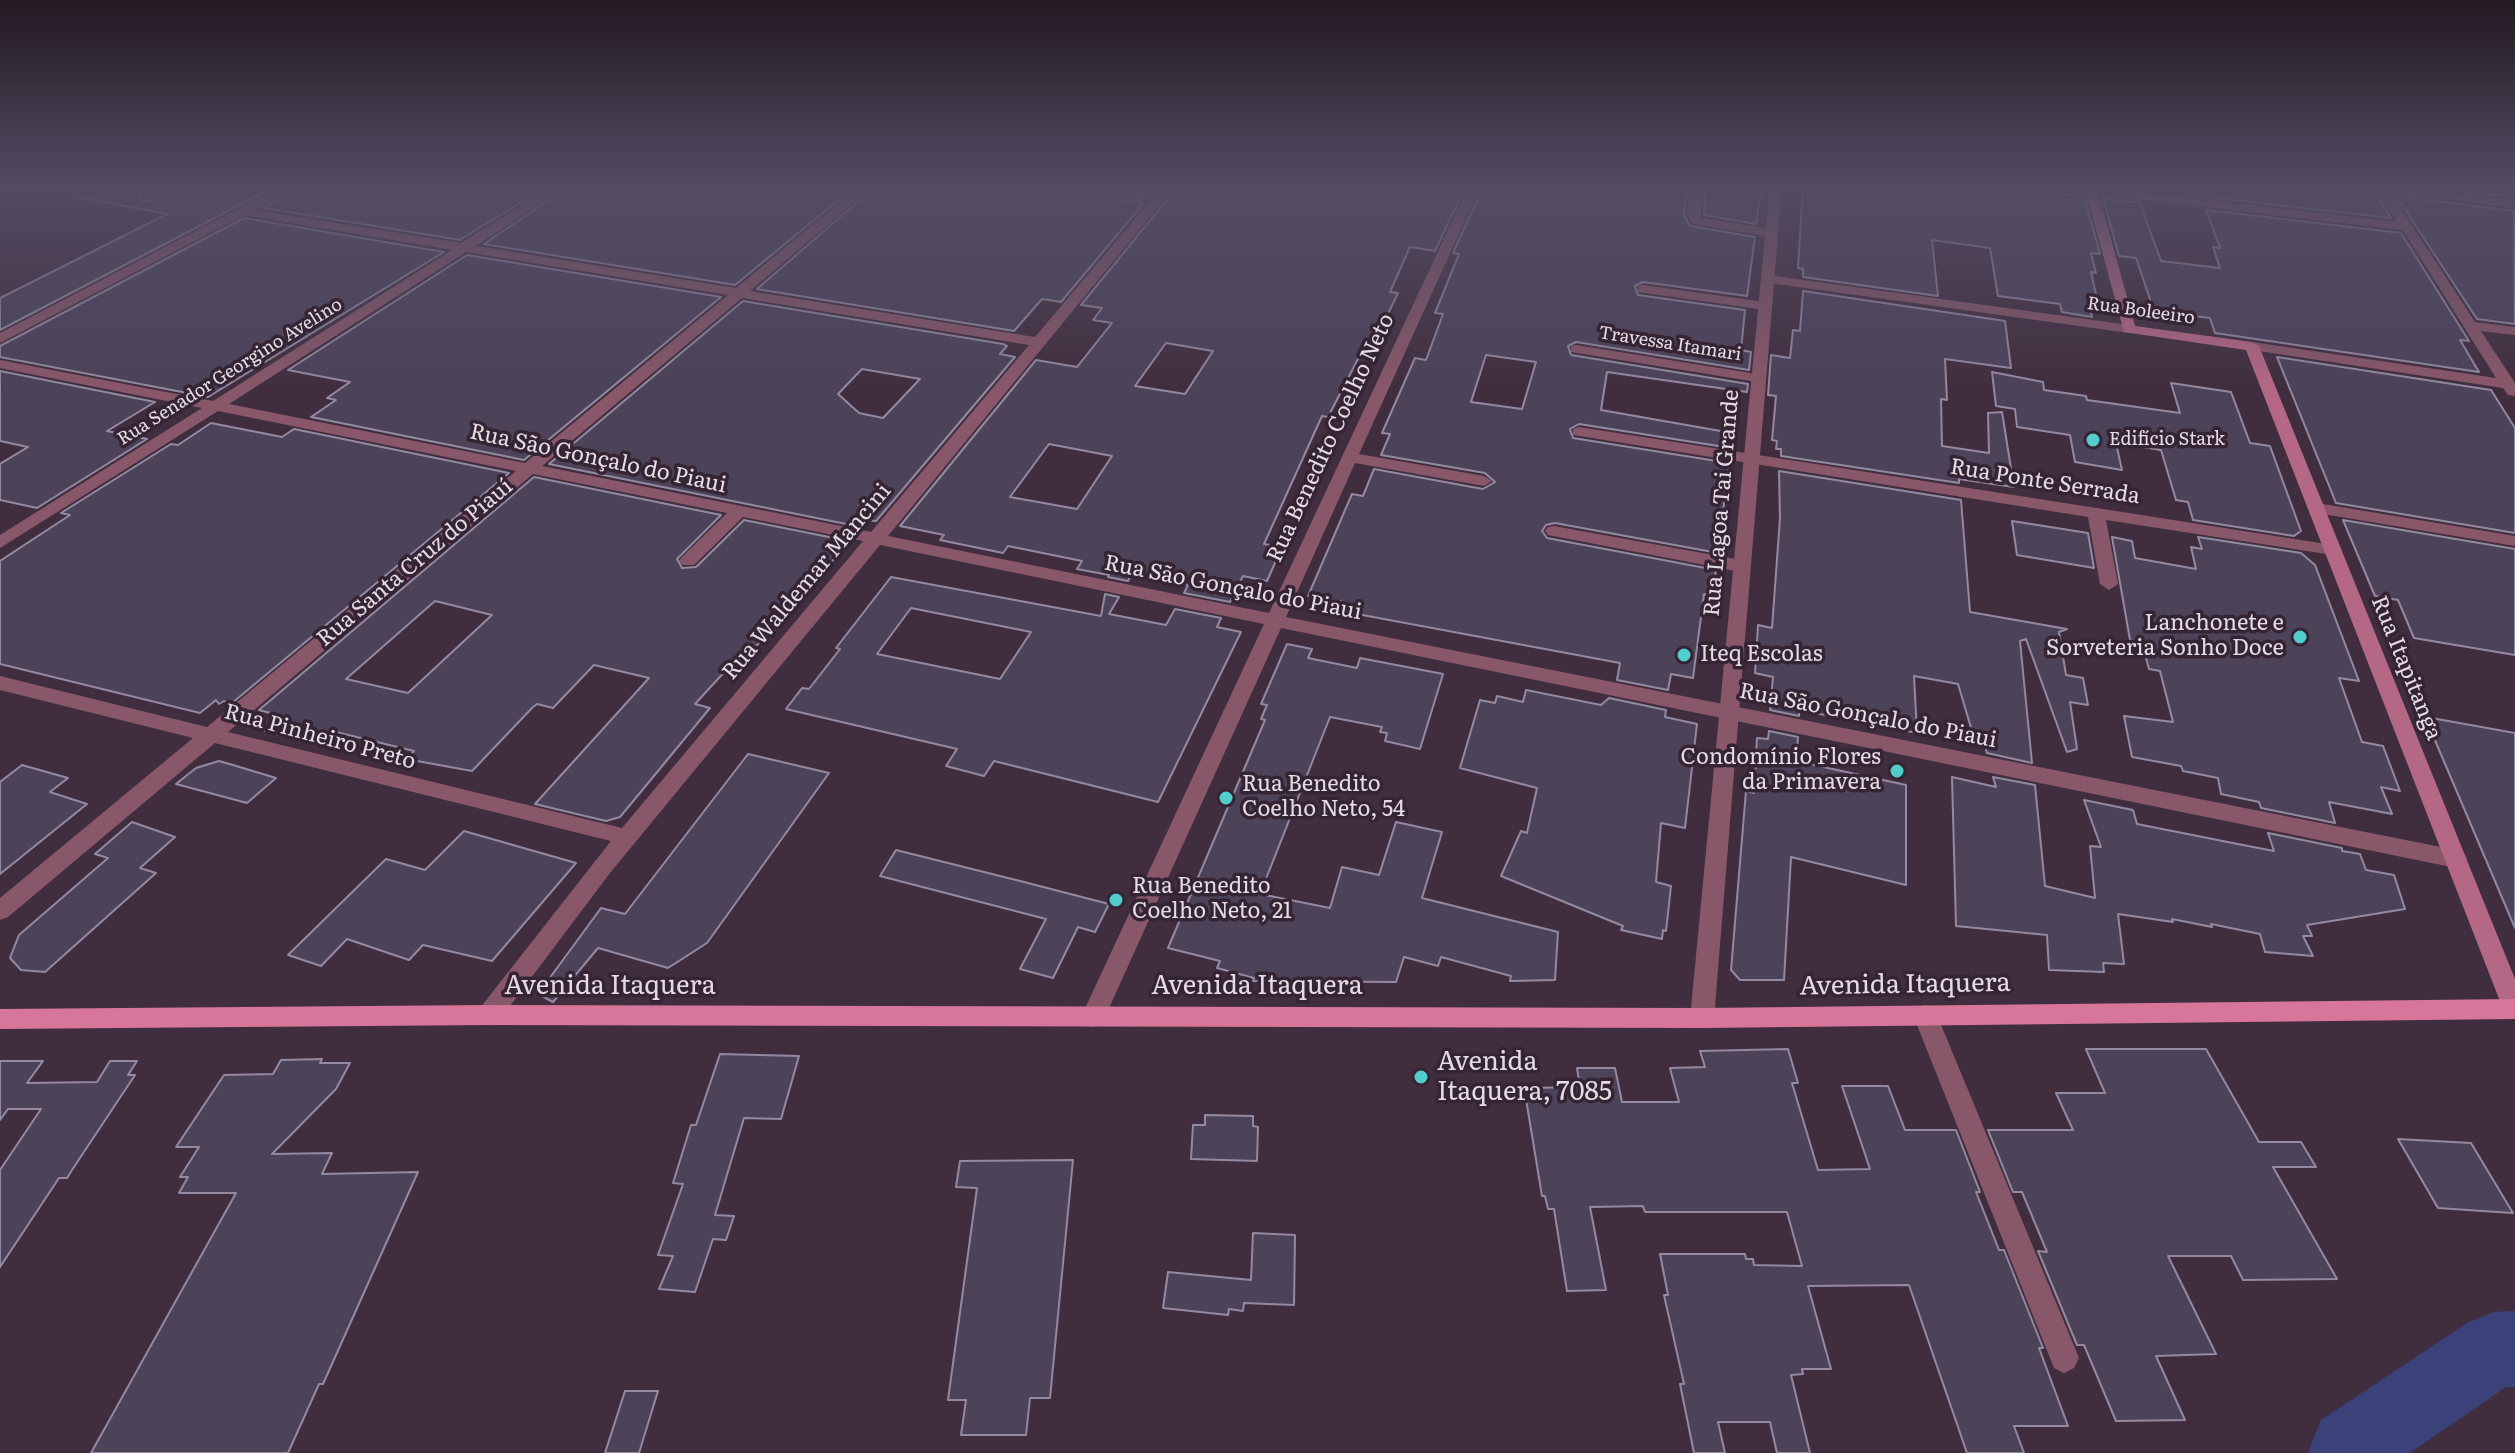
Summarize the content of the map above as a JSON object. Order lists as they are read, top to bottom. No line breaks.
{"streets":{"main road":["Rua Boleeiro","Rua Itapitanga","Avenida Itaquera"],"street":["Travessa Itamari","Rua Senador Georgino Avelino","Rua Benedito Coelho Neto","Rua São Gonçalo do Piaui","Rua Ponte Serrada","Rua Lagoa Tai Grande","Rua Santa Cruz do Piauí","Rua Waldemar Mancini","Rua Pinheiro Preto"]},"crossings":[["Rua Boleeiro","Rua Lagoa Tai Grande"],["Rua Boleeiro","Rua Itapitanga"],["Travessa Itamari","Rua Lagoa Tai Grande"],["Rua Senador Georgino Avelino","Rua São Gonçalo do Piaui"],["Rua Benedito Coelho Neto","Rua São Gonçalo do Piaui"],["Rua Benedito Coelho Neto","Avenida Itaquera"],["Rua São Gonçalo do Piaui","Rua Lagoa Tai Grande"],["Rua São Gonçalo do Piaui","Rua Santa Cruz do Piauí"],["Rua São Gonçalo do Piaui","Rua Waldemar Mancini"],["Rua São Gonçalo do Piaui","Rua Itapitanga"],["Rua Ponte Serrada","Rua Lagoa Tai Grande"],["Rua Ponte Serrada","Rua Itapitanga"],["Rua Lagoa Tai Grande","Avenida Itaquera"],["Rua Santa Cruz do Piauí","Rua Pinheiro Preto"],["Rua Waldemar Mancini","Rua Pinheiro Preto"],["Rua Waldemar Mancini","Avenida Itaquera"],["Rua Itapitanga","Avenida Itaquera"]],"places":["Edifício Stark","Lanchonete e Sorveteria Sonho Doce","Iteq Escolas","Condomínio Flores da Primavera","Rua Benedito Coelho Neto, 54","Rua Benedito Coelho Neto, 21","Avenida Itaquera, 7085"]}
